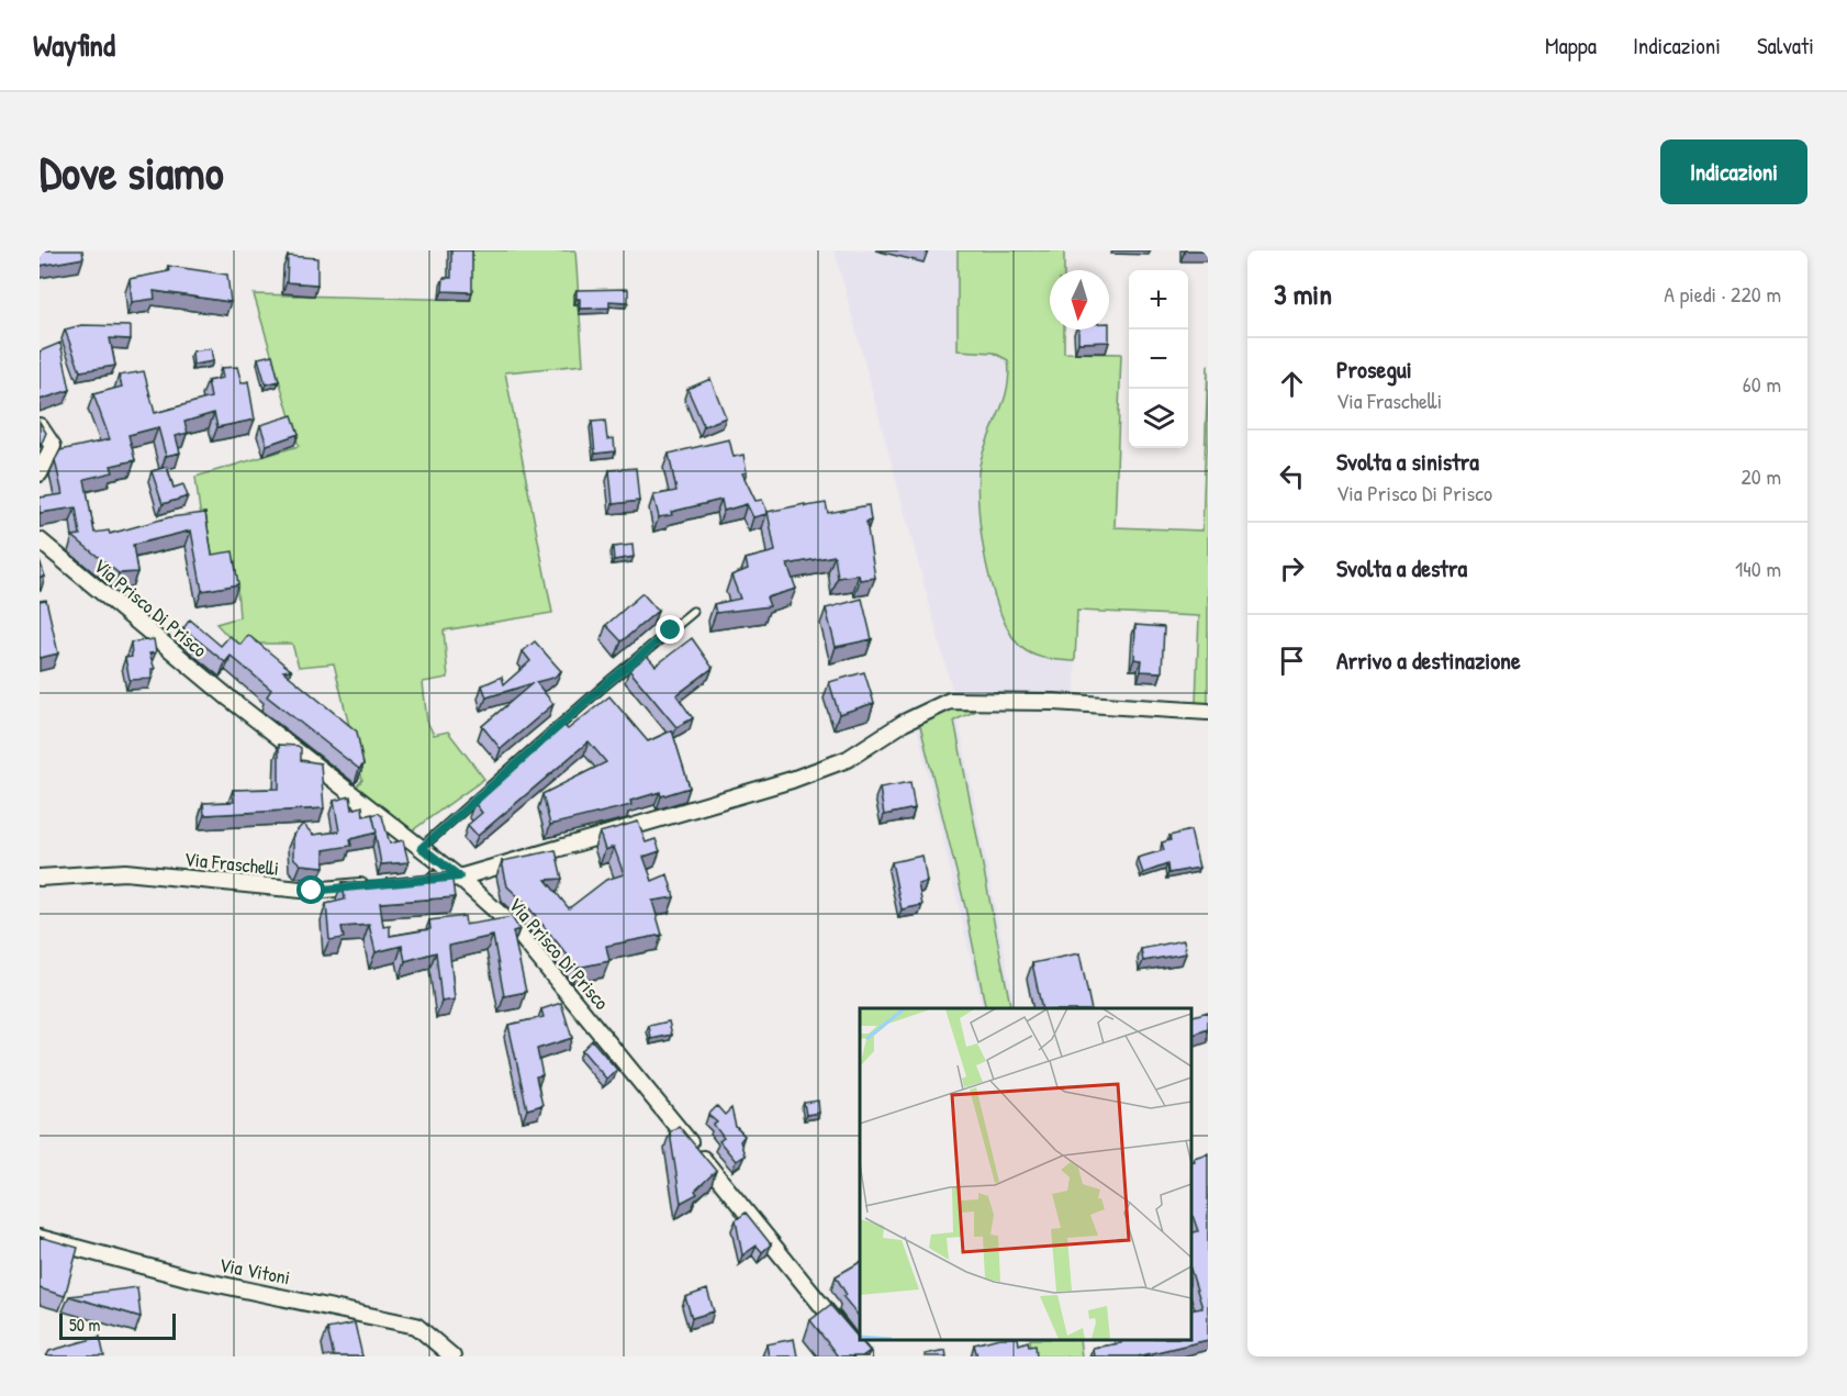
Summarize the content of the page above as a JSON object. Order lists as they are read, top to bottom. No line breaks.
{"streets":{"street":["Via Prisco Di Prisco","Via Fraschelli","Via Vitoni"]},"scale_bar":"50 m","north":"bottom","page":{"header":"Wayfind","nav":["Mappa","Indicazioni","Salvati"],"buttons":"Indicazioni","title":"Dove siamo","heading":["3 min","A piedi · 220 m"],"map_buttons":["+","−"],"list":[["Prosegui","Via Fraschelli","60 m"],["Svolta a sinistra","Via Prisco Di Prisco","20 m"],["Svolta a destra","140 m"],"Arrivo a destinazione"],"scale":"50 m"}}
